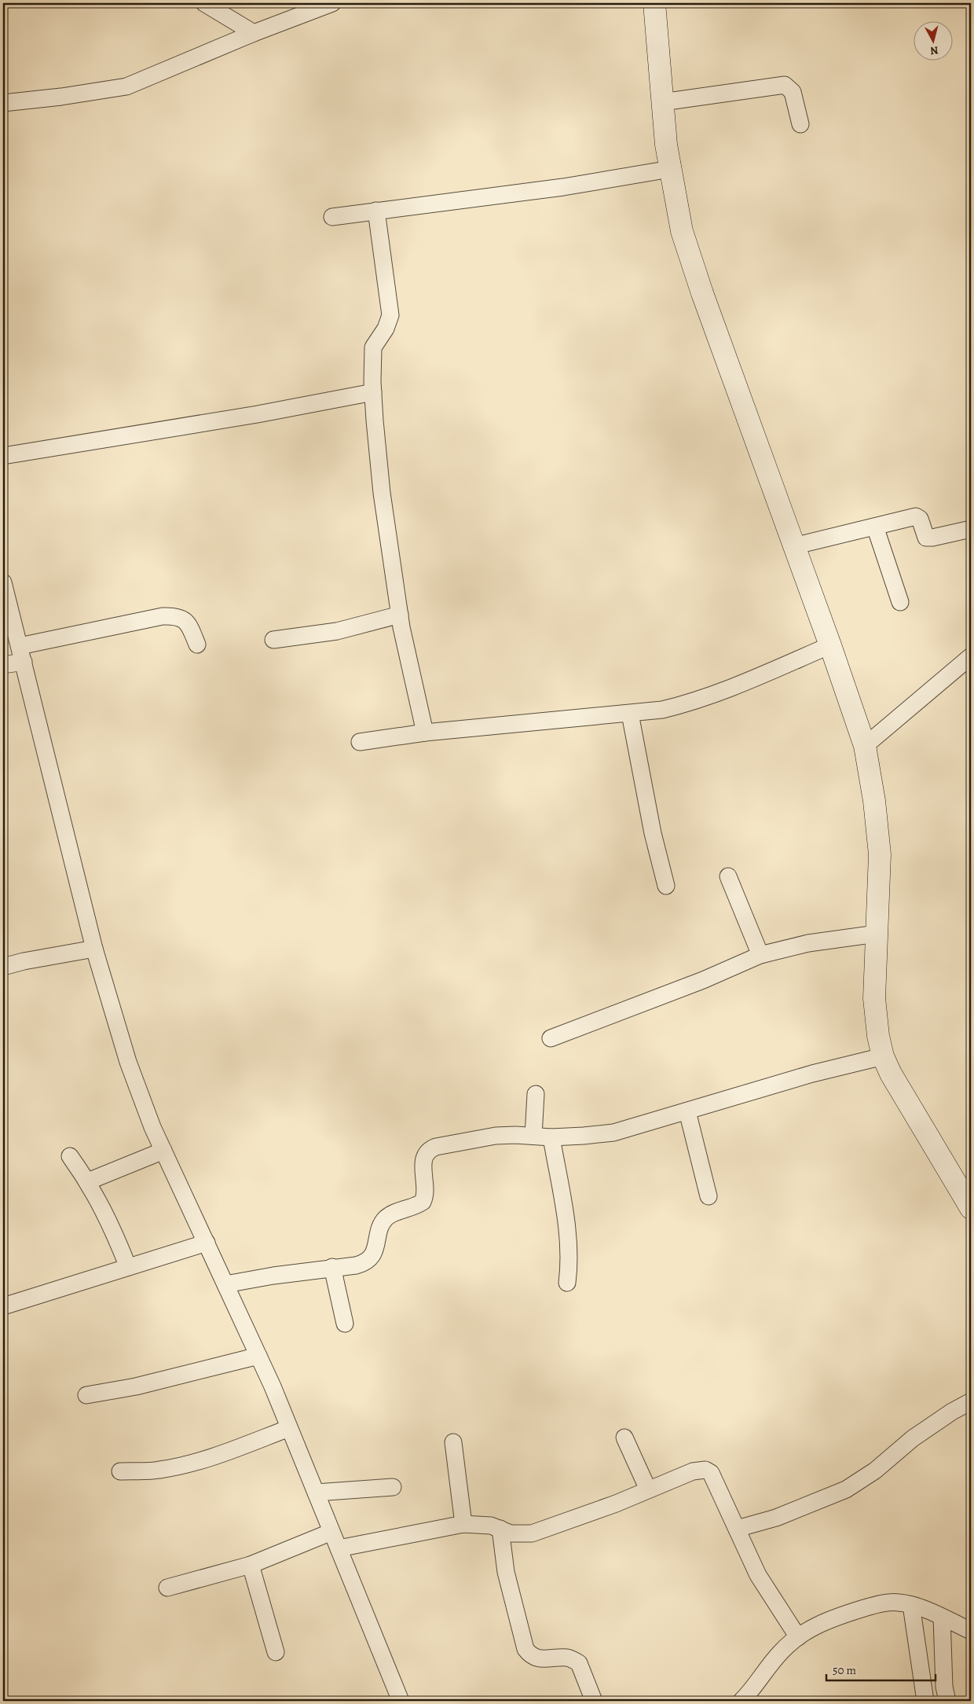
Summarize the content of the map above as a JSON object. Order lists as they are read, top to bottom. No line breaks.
{"scale_bar":"50 m","north":"bottom"}
